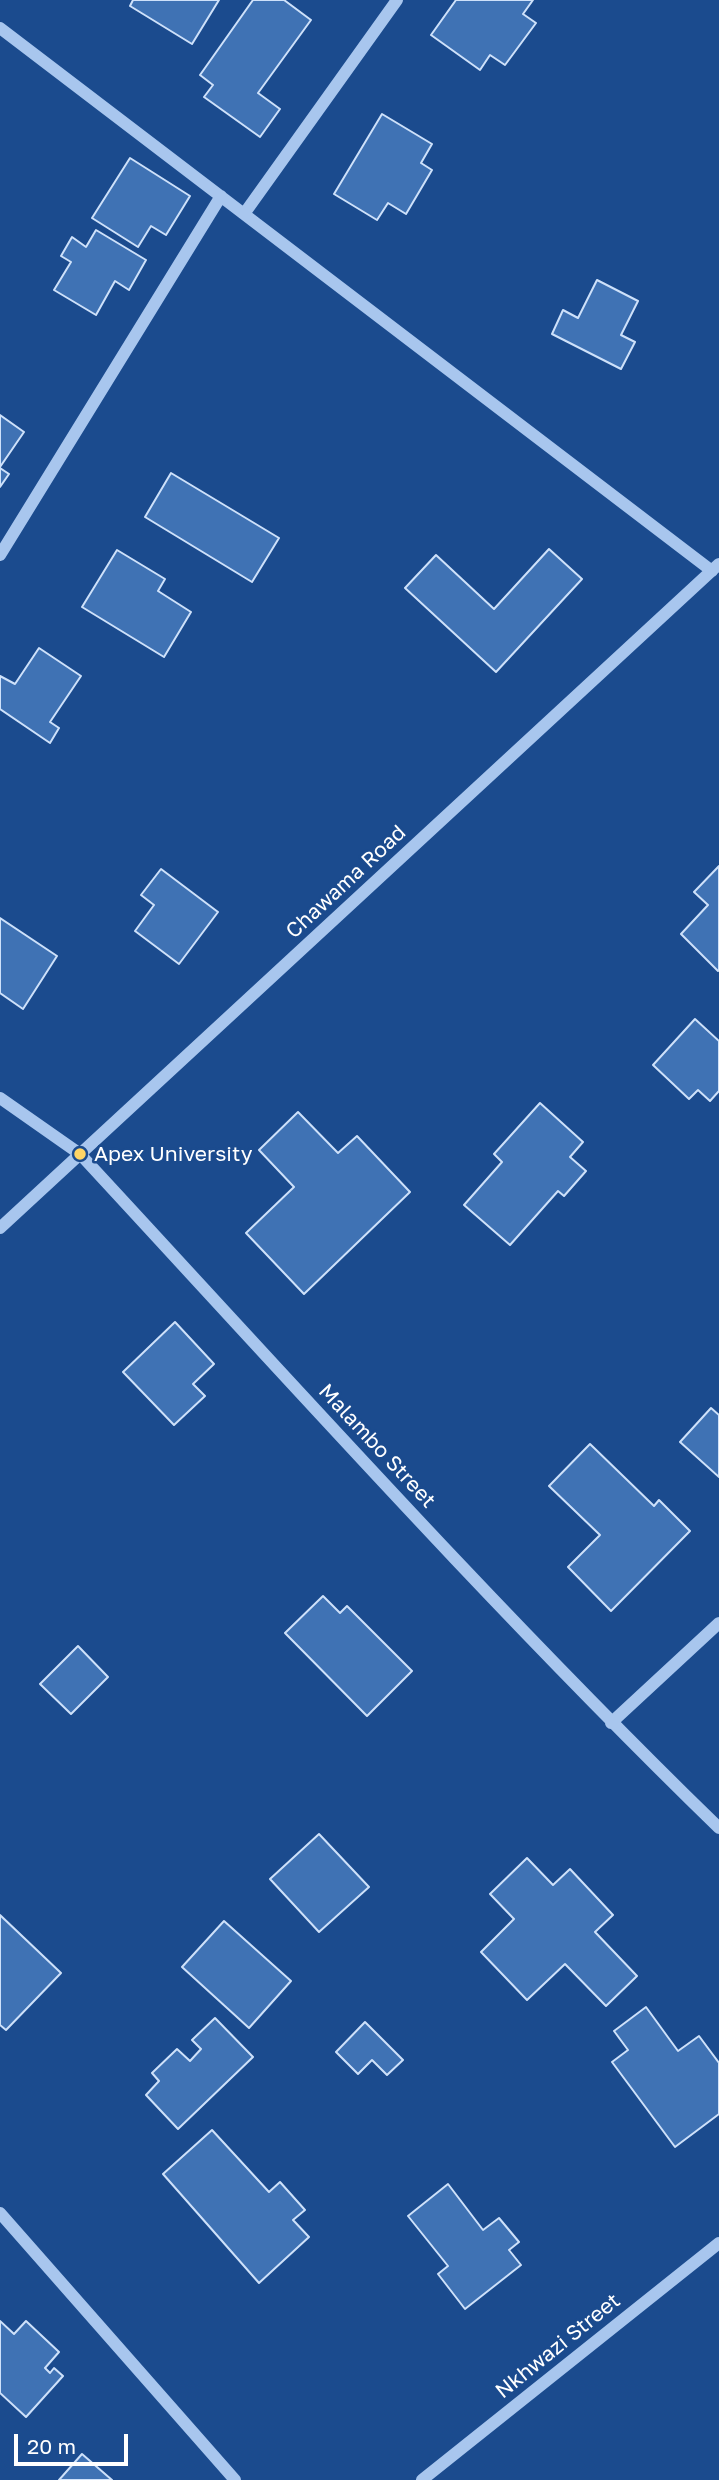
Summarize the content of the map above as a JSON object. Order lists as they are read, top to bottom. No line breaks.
{"streets":{"street":["Chawama Road","Malambo Street","Nkhwazi Street"]},"crossings":[["Chawama Road","Malambo Street"]],"places":["Apex University"],"scale_bar":"20 m"}
